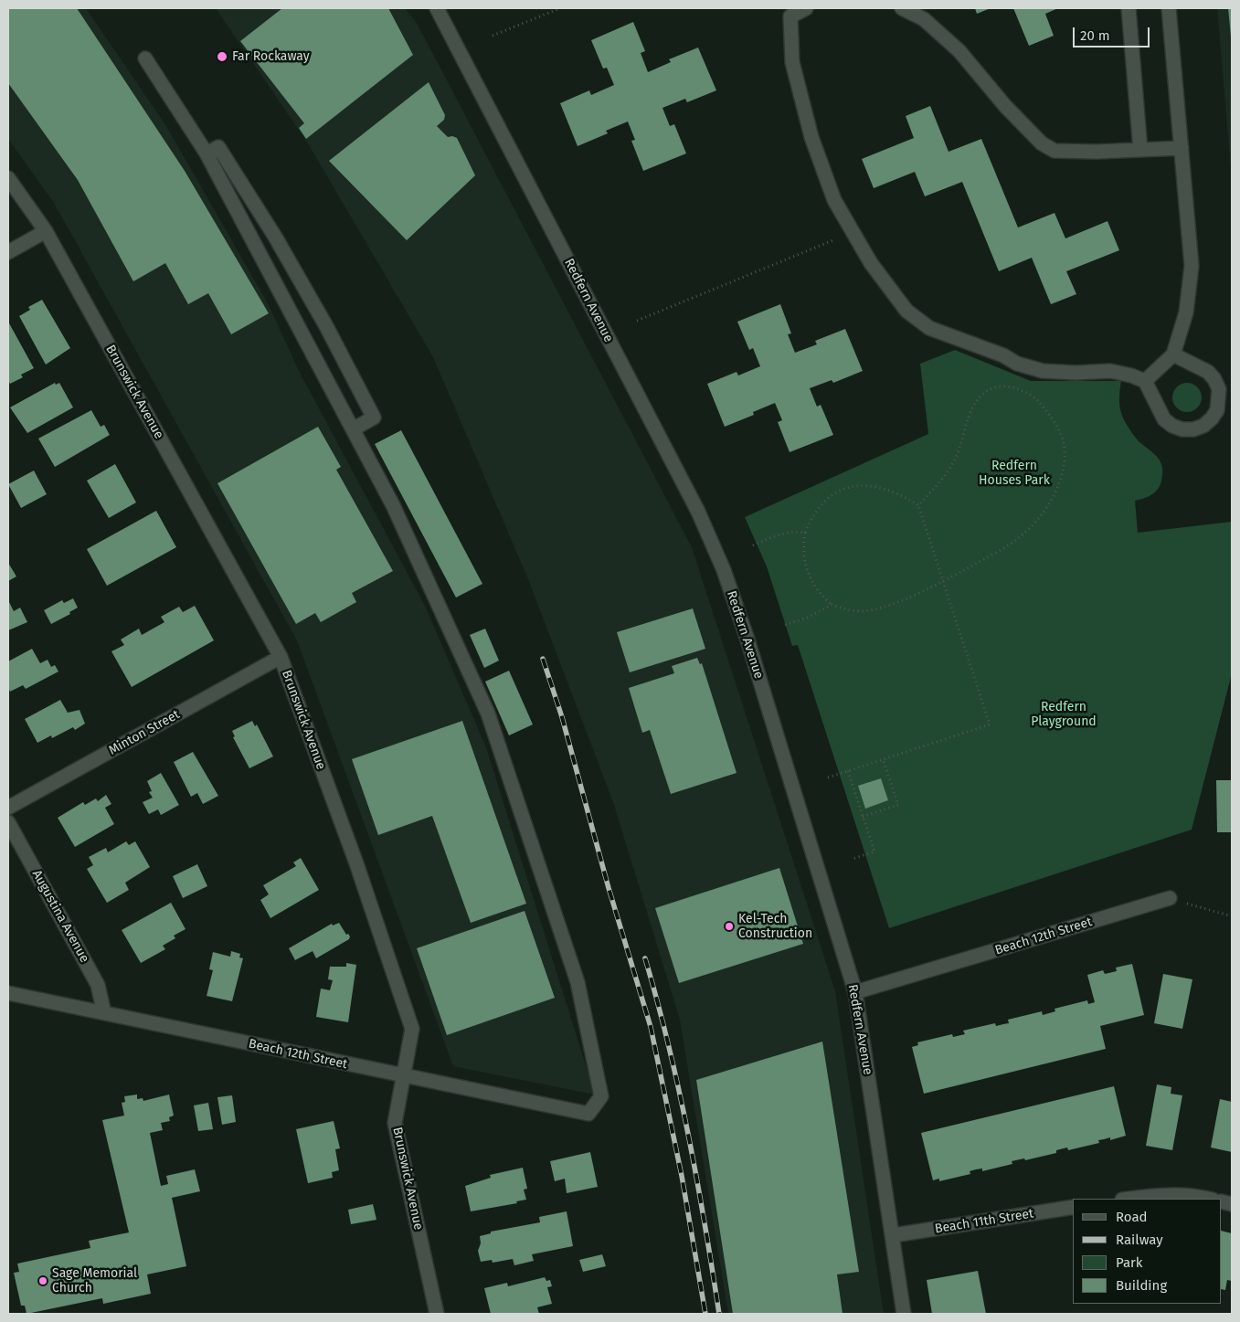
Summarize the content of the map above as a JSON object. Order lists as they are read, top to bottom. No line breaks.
{"streets":{"street":["Redfern Avenue","Brunswick Avenue","Minton Street","Augustina Avenue","Beach 12th Street","Beach 11th Street"]},"crossings":[["Redfern Avenue","Beach 12th Street"],["Redfern Avenue","Beach 11th Street"],["Brunswick Avenue","Minton Street"],["Brunswick Avenue","Beach 12th Street"],["Augustina Avenue","Beach 12th Street"]],"parks":["Redfern Houses Park","Redfern Playground"],"places":["Far Rockaway","Kel-Tech Construction","Sage Memorial Church"],"legend":["Road","Railway","Park","Building"],"scale_bar":"20 m"}
